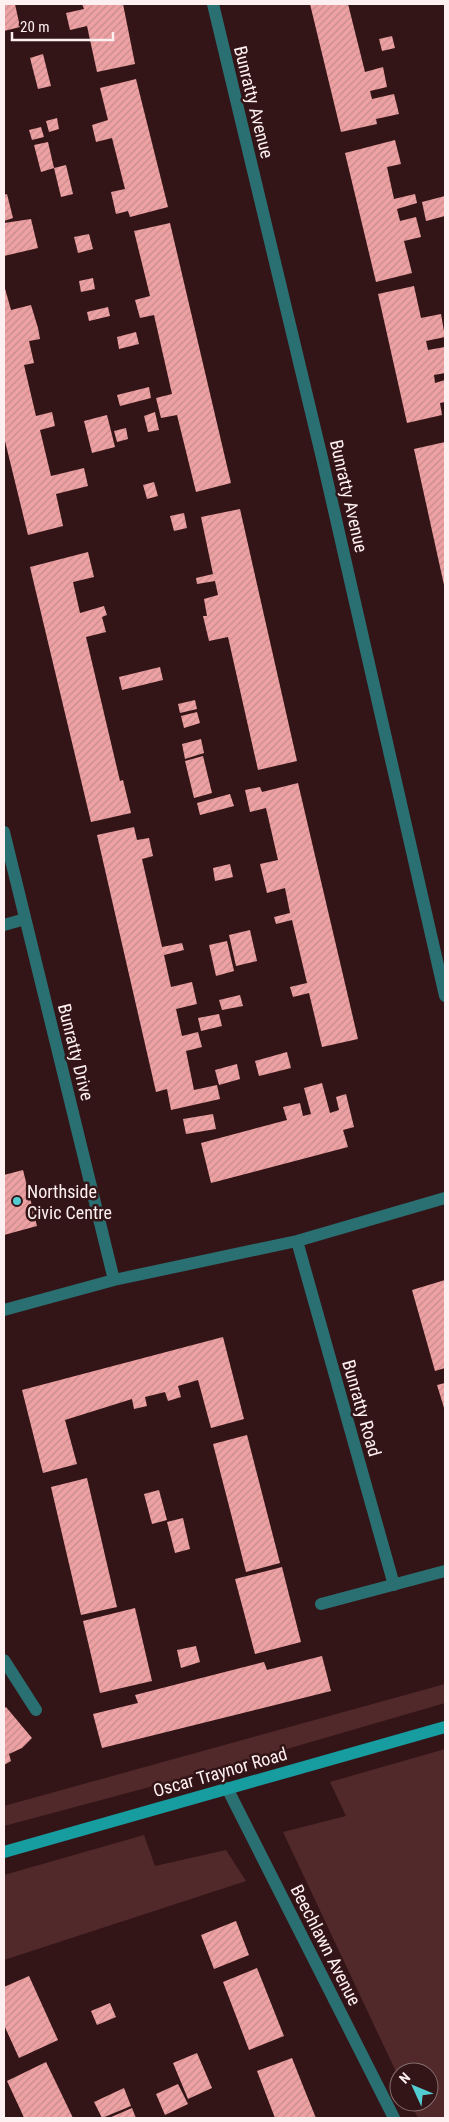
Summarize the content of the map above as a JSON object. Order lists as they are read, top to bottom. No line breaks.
{"streets":{"main road":["Oscar Traynor Road"],"street":["Bunratty Avenue","Bunratty Drive","Bunratty Road","Beechlawn Avenue"]},"crossings":[["Oscar Traynor Road","Beechlawn Avenue"]],"places":["Northside Civic Centre"],"scale_bar":"20 m","north":"top left"}
